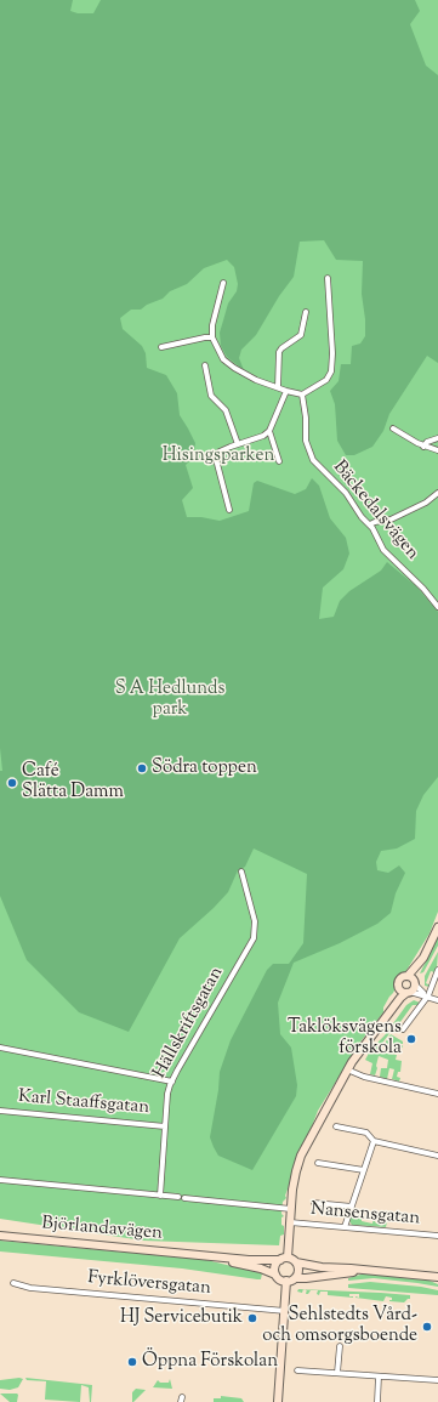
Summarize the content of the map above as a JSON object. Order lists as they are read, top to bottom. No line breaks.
{"streets":{"street":["Bäckedalsvägen","Hällskriftsgatan","Karl Staaffsgatan","Nansensgatan","Björlandavägen","Fyrklöversgatan"]},"crossings":[["Hällskriftsgatan","Karl Staaffsgatan"]],"parks":["Hisingsparken","S A Hedlunds park"],"places":["Södra toppen","Café Slätta Damm","Taklöksvägens förskola","HJ Servicebutik","Sehlstedts Vård- och omsorgsboende","Öppna Förskolan"]}
